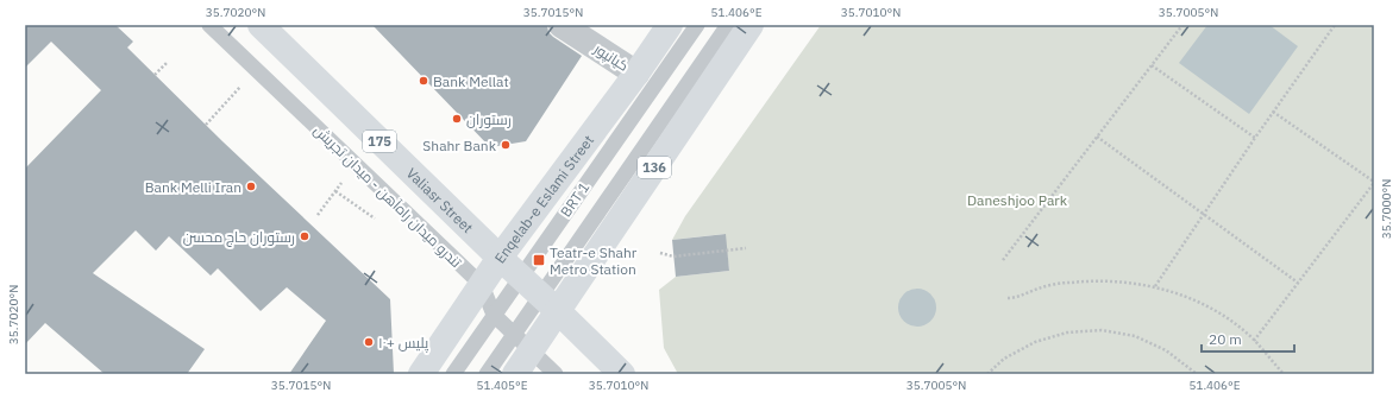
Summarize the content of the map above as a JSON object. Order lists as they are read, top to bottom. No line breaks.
{"streets":{"main road":["175","136","Enqelab-e Eslami Street","Valiasr Street"],"street":["کیانپور"],"lane":["تندرو میدان راه‌آهن - میدان تجریش","BRT 1"]},"crossings":[["کیانپور","Enqelab-e Eslami Street"],["136","تندرو میدان راه‌آهن - میدان تجریش"],["136","BRT 1"],["136","Valiasr Street"],["تندرو میدان راه‌آهن - میدان تجریش","Enqelab-e Eslami Street"],["تندرو میدان راه‌آهن - میدان تجریش","BRT 1"],["Enqelab-e Eslami Street","Valiasr Street"],["BRT 1","Valiasr Street"]],"parks":["Daneshjoo Park"],"places":{"other":["Bank Mellat","رستوران","Shahr Bank","Bank Melli Iran","رستوران حاج محسن","پلیس +۱۰"],"transit":["Teatr-e Shahr Metro Station"]},"scale_bar":"20 m","coordinates":["35.7020°N","35.7015°N","51.406°E","35.7010°N","35.7005°N","35.7000°N","51.405°E"]}
